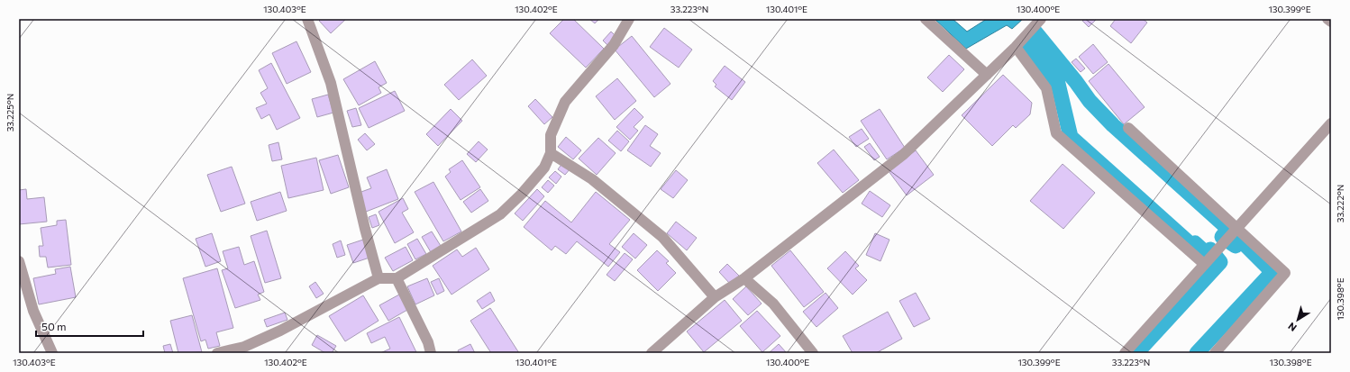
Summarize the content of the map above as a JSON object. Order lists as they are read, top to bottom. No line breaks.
{"scale_bar":"50 m","north":"bottom left","coordinates":["130.403°E","130.402°E","33.223°N","130.401°E","130.400°E","130.399°E","33.225°N","33.222°N","130.398°E"]}
